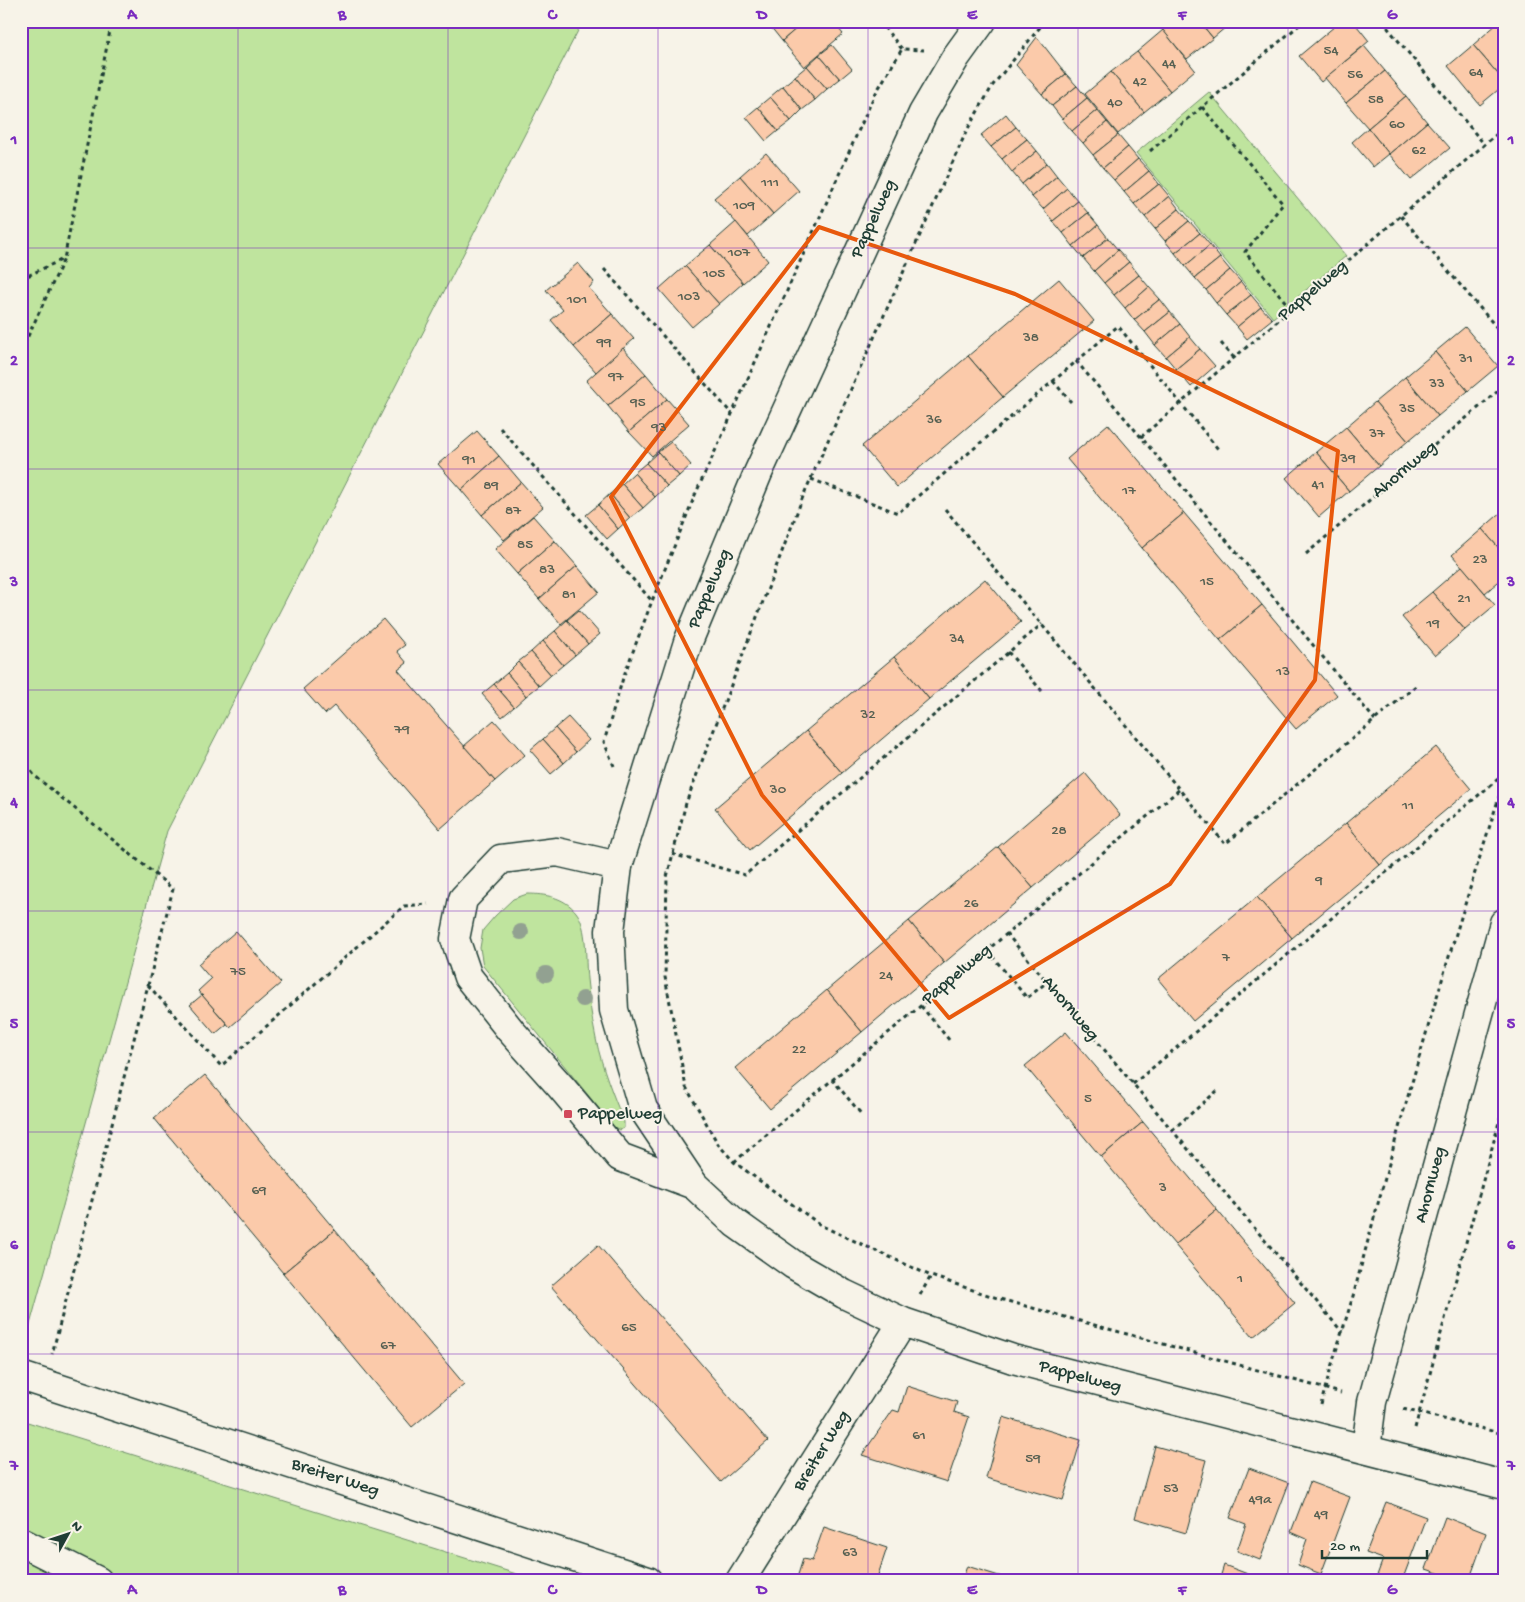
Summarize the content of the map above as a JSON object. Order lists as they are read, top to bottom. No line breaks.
{"streets":{"street":["Pappelweg","Ahornweg","Breiter Weg"]},"crossings":[["Pappelweg","Ahornweg"],["Pappelweg","Breiter Weg"]],"places":{"transit":["Pappelweg"]},"house_numbers":["54","44","64","56","42","58","40","60","62","111","109","107","105","103","101","38","99","31","97","33","95","35","36","93","37","39","91","41","89","17","87","85","23","83","15","81","21","19","34","13","32","79","30","11","28","9","26","7","75","24","22","5","3","69","1","65","67","61","59","53","49a","49","63"],"scale_bar":"20 m","north":"top right","grid":{"columns":["A","B","C","D","E","F","G"],"rows":["1","2","3","4","5","6","7"]}}
